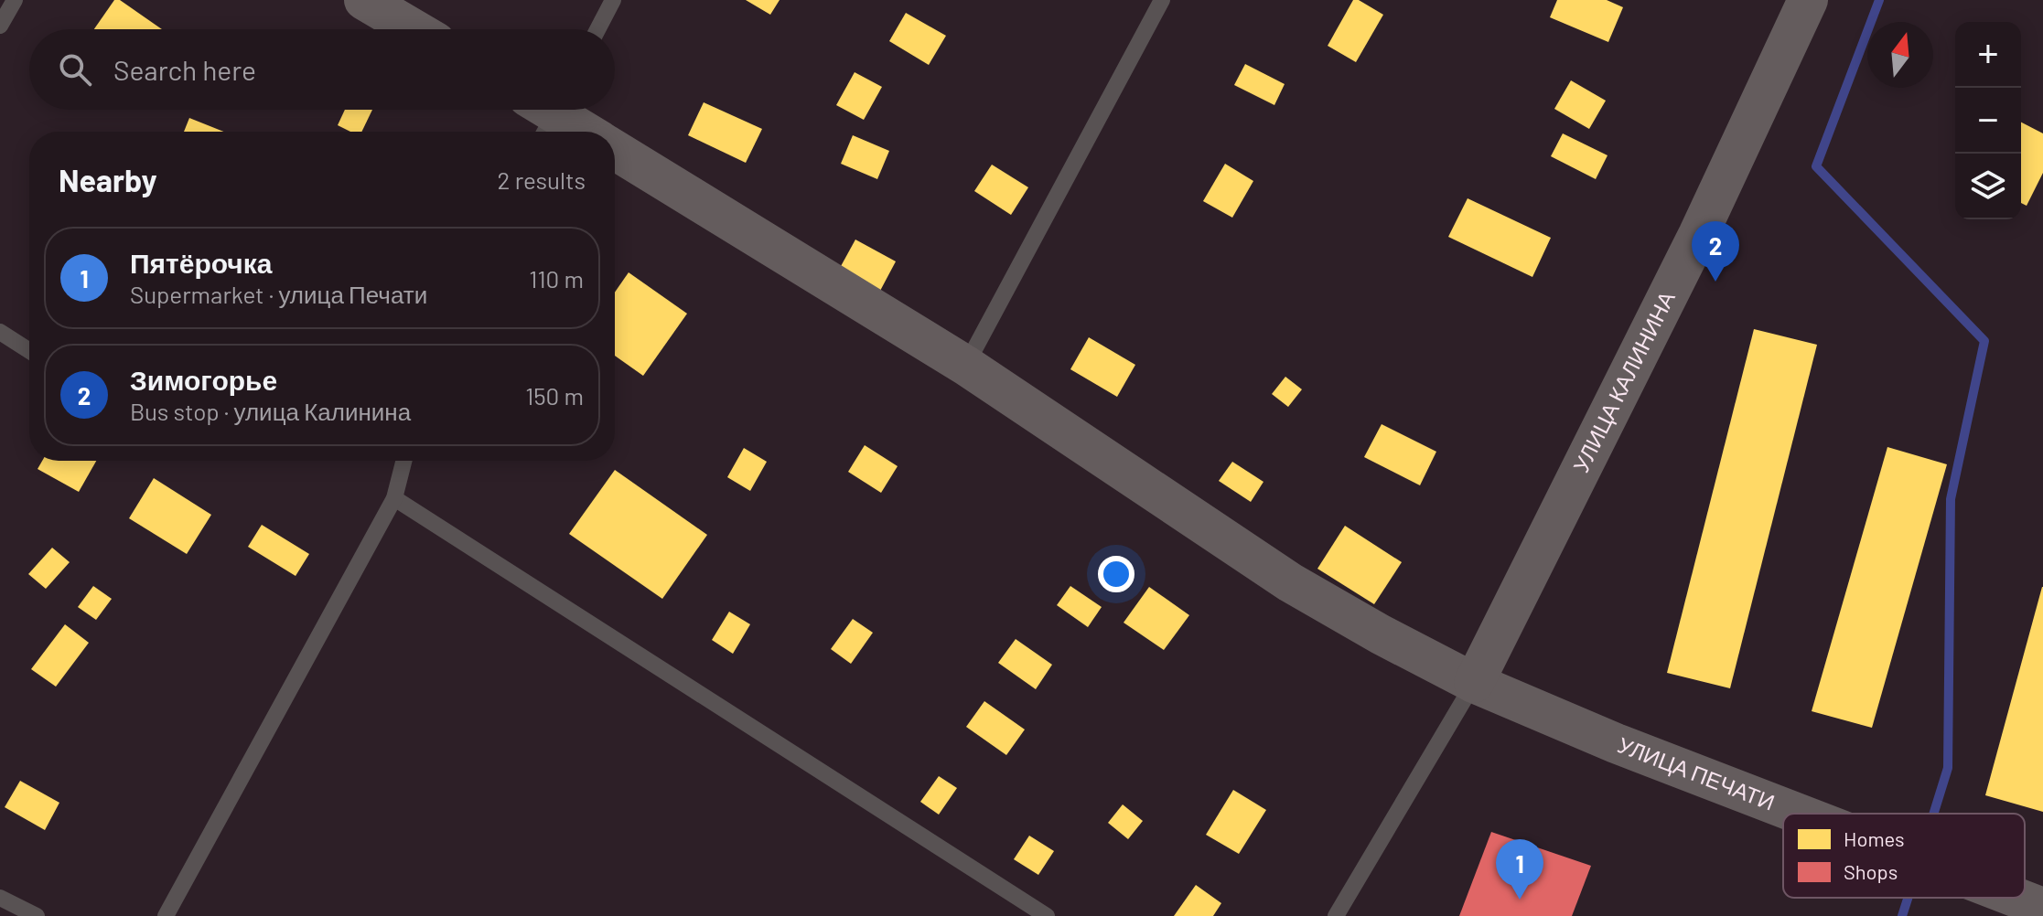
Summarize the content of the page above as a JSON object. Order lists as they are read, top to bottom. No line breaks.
{"streets":{"street":["УЛИЦА КАЛИНИНА","УЛИЦА ПЕЧАТИ"]},"crossings":[["УЛИЦА КАЛИНИНА","УЛИЦА ПЕЧАТИ"]],"legend":["Homes","Shops"],"north":"top","page":{"map_buttons":["+","−"],"search":"Search here","heading":["Nearby","2 results"],"pins":["2","1"],"list":[{"mark":"1","name":"Пятёрочка","note":"Supermarket · улица Печати","value":"110 m"},{"mark":"2","name":"Зимогорье","note":"Bus stop · улица Калинина","value":"150 m"}]}}
